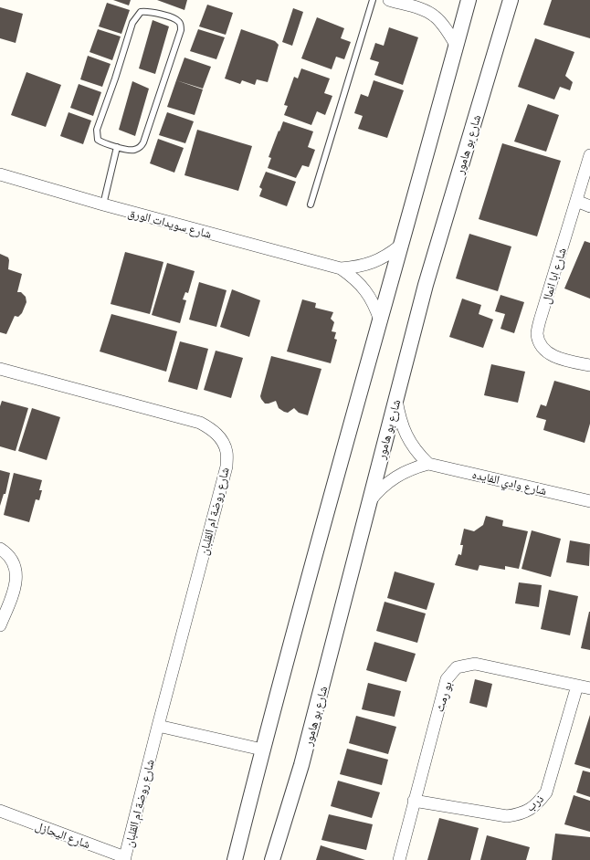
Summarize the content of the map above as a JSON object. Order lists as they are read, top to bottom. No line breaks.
{"streets":{"street":["شارع بو هامور","شارع سويدات الورق","شارع ابا انمال","شارع وادي الفايده","شارع روضة ام القلبان","بو رمث","ذرب","شارع اليحازل"]},"crossings":[["شارع بو هامور","شارع وادي الفايده"],["شارع روضة ام القلبان","شارع اليحازل"],["بو رمث","ذرب"]]}
